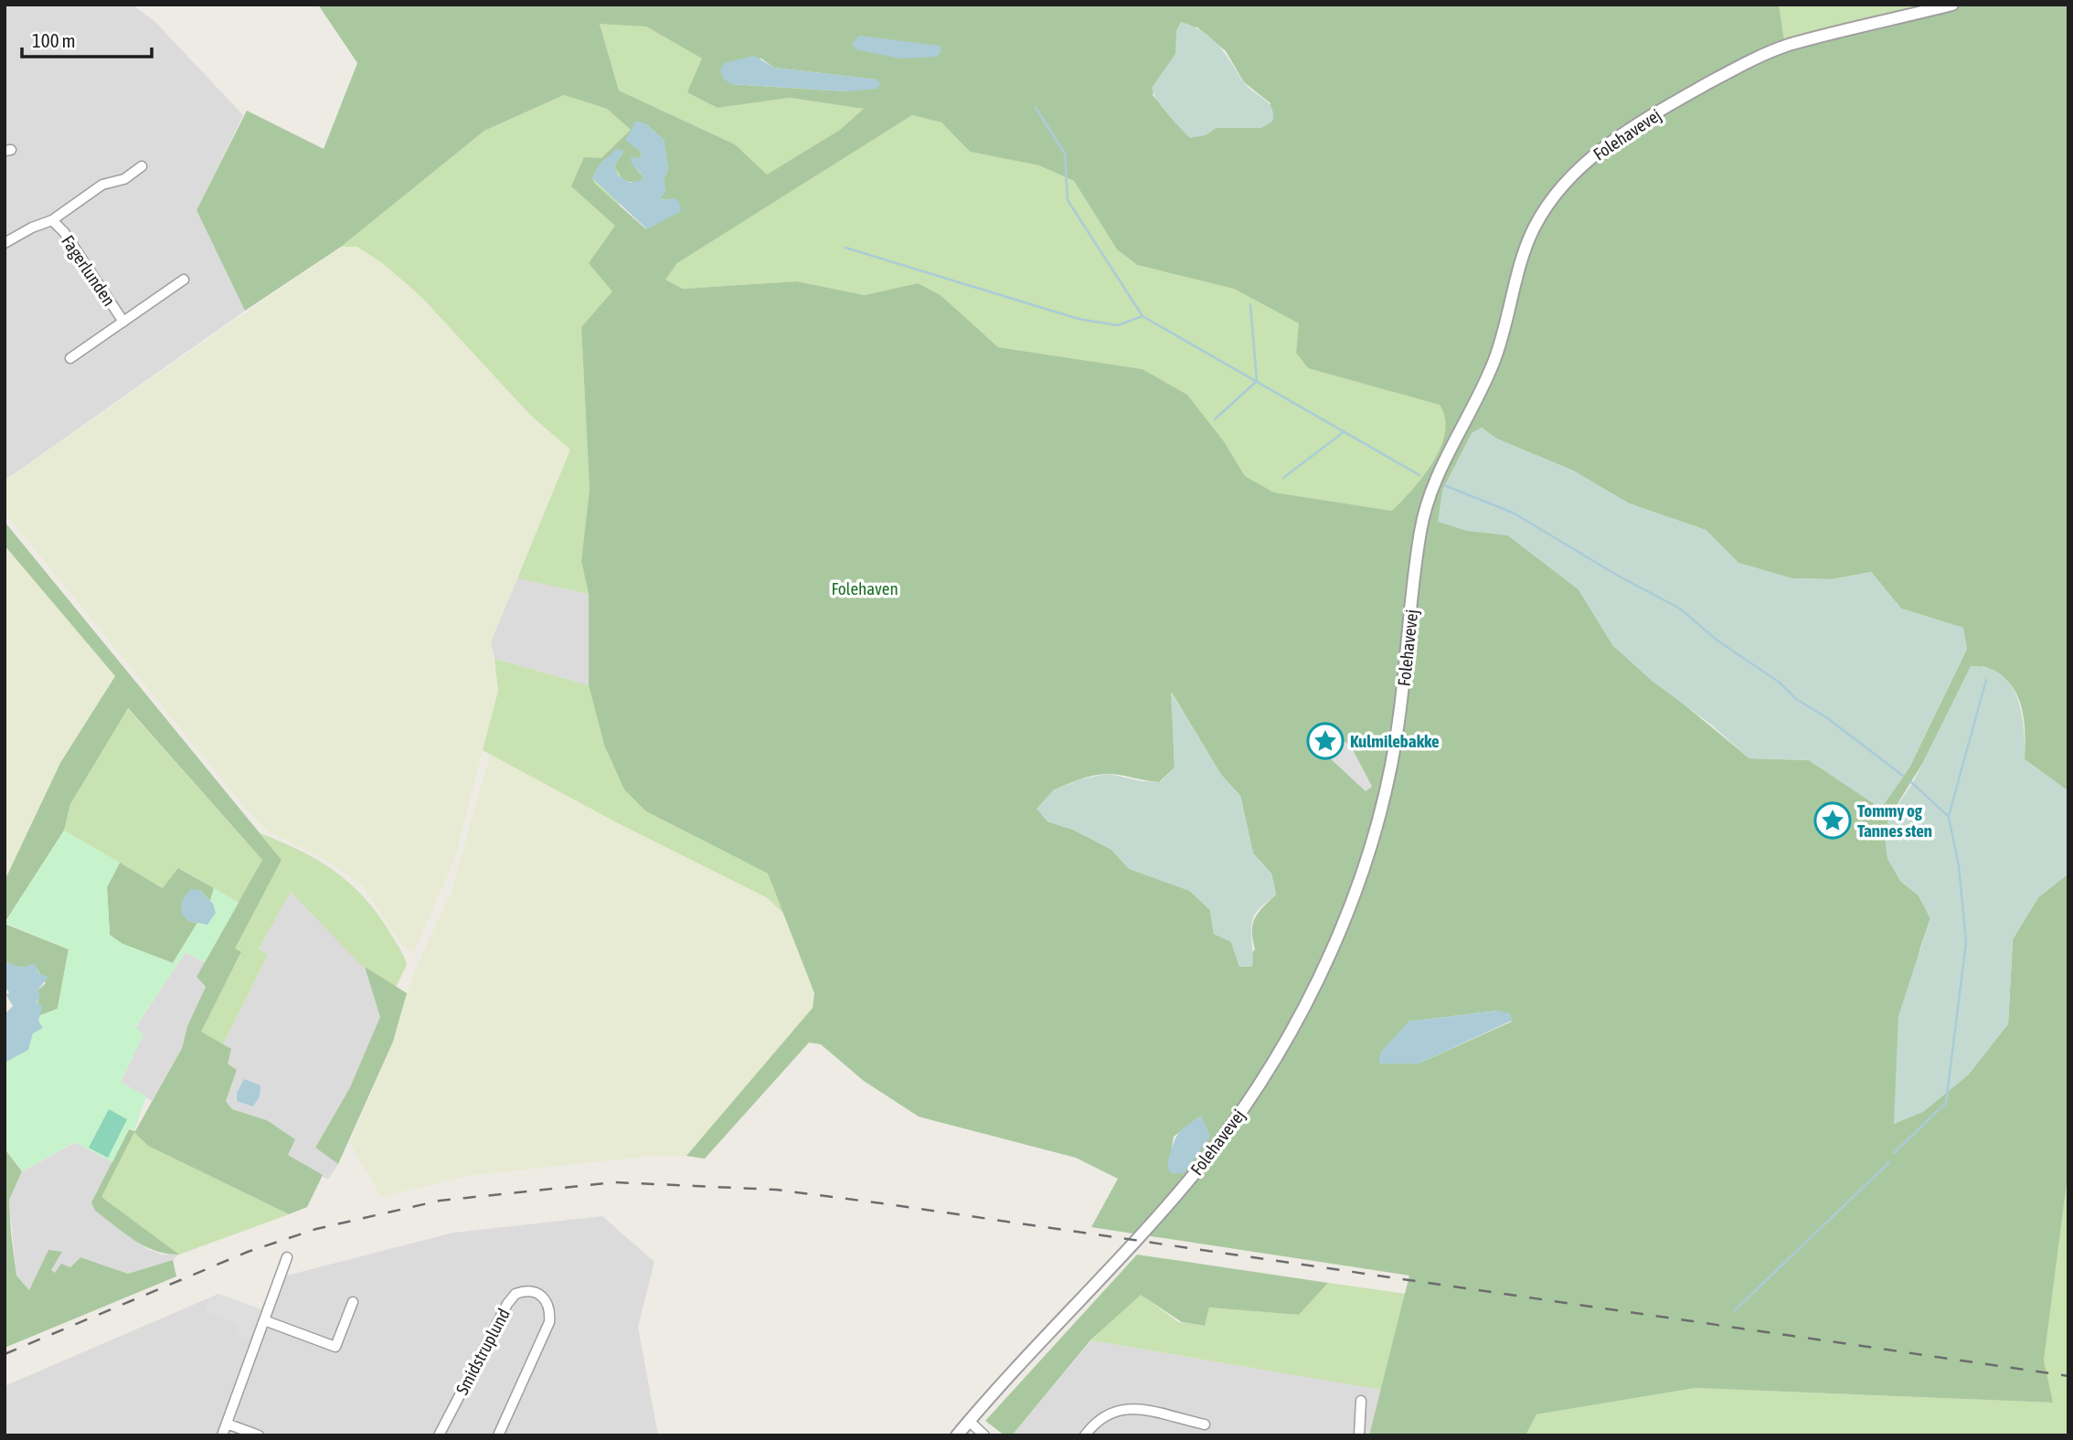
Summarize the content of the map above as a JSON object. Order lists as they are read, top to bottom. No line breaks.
{"streets":{"street":["Folehavevej","Fagerlunden","Smidstruplund"]},"parks":["Folehaven"],"places":{"place":["Kulmilebakke","Tommy og Tannes sten"]},"scale_bar":"100 m"}
